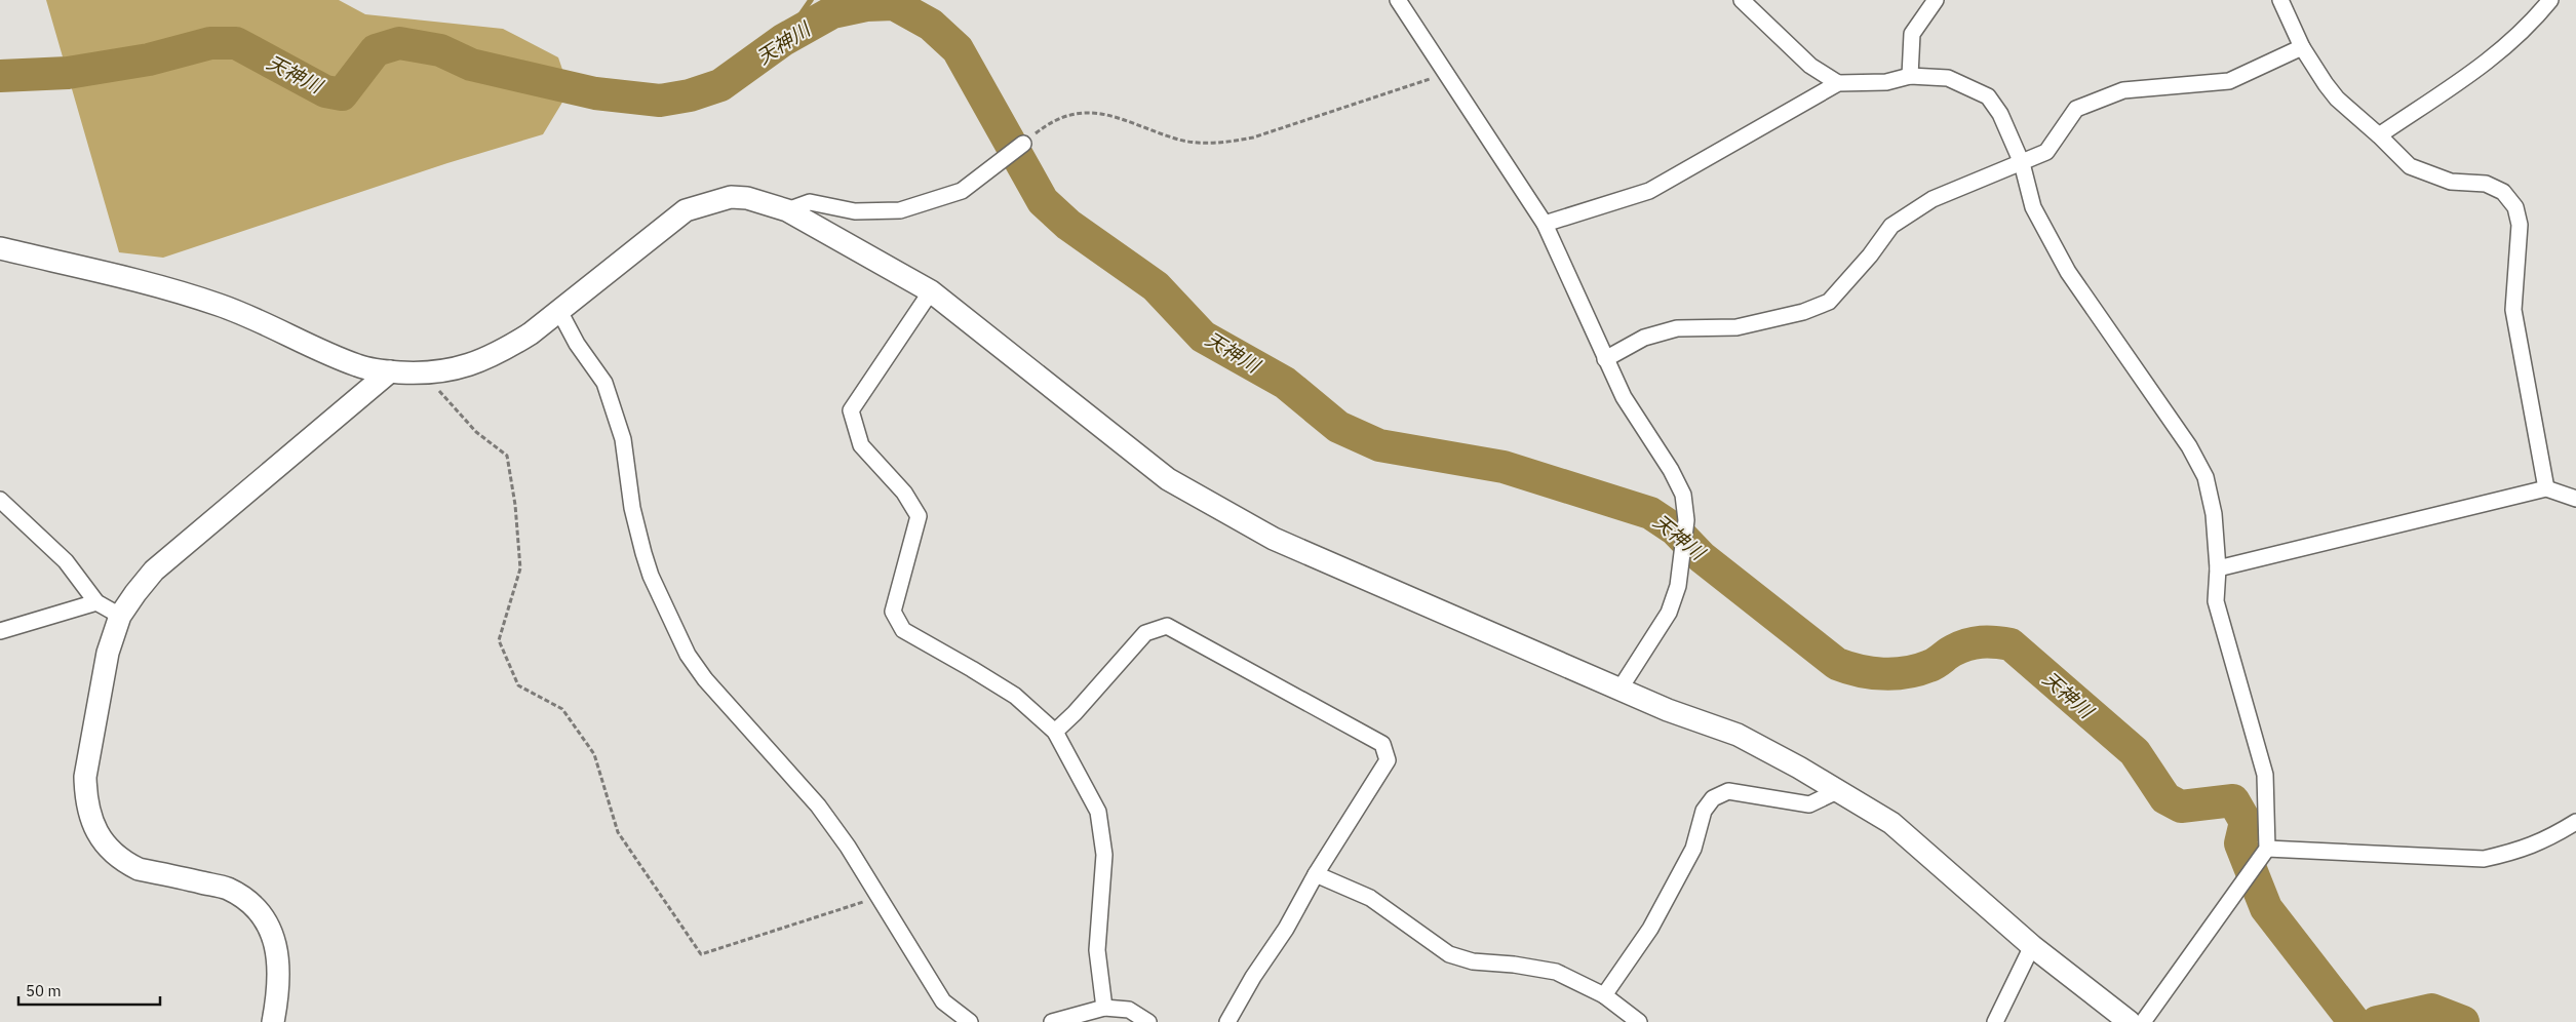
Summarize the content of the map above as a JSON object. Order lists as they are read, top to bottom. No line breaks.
{"water":["天神川"],"scale_bar":"50 m"}
